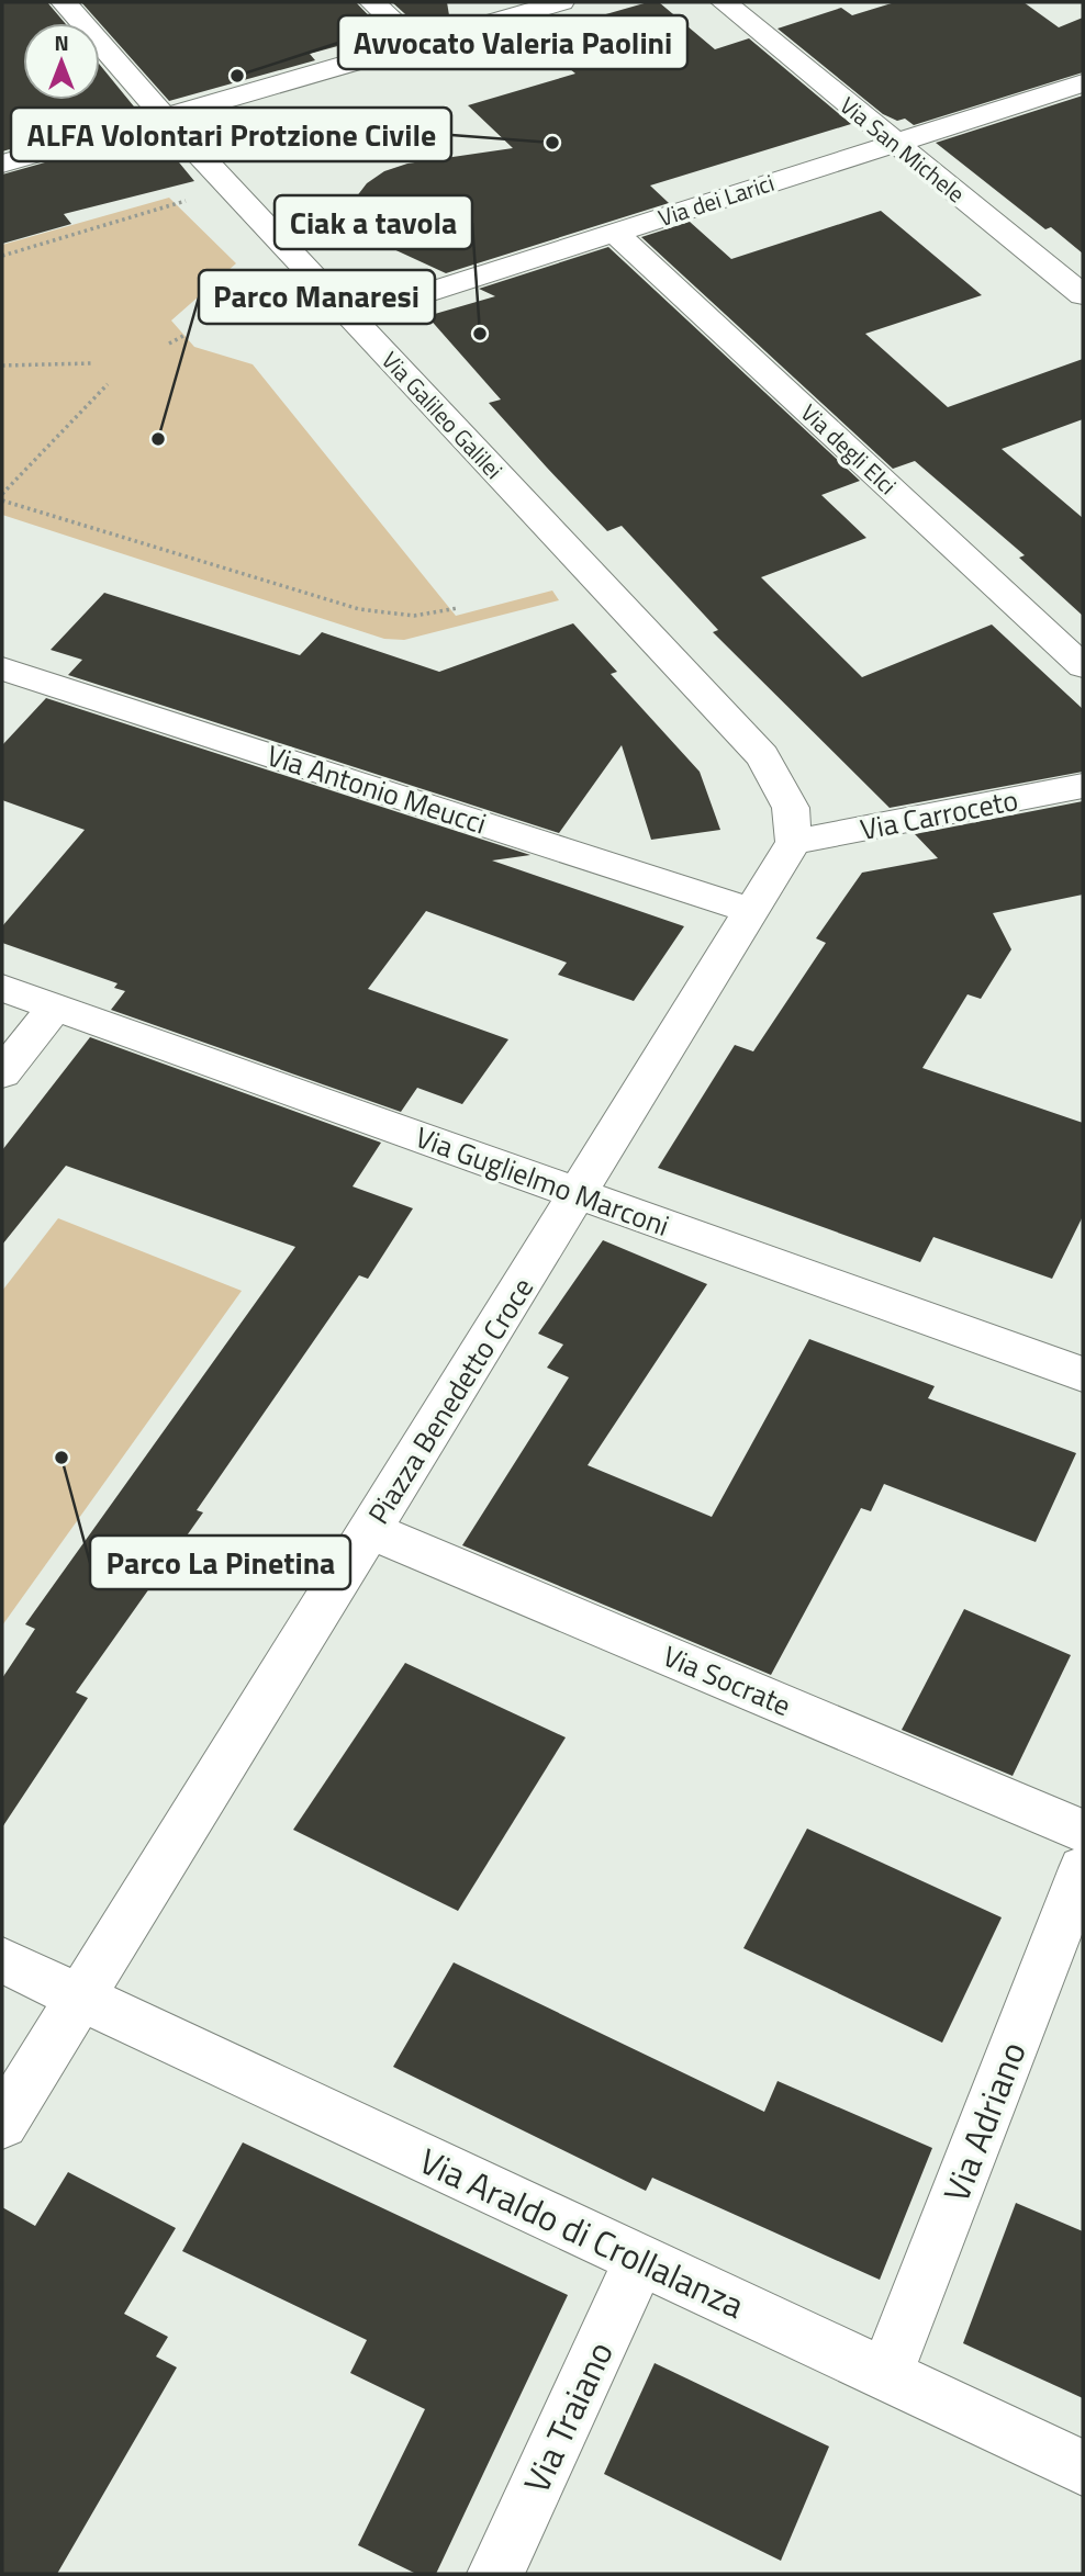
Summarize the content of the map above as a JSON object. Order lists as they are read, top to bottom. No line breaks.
{"streets":{"street":["Via San Michele","Via dei Larici","Via Galileo Galilei","Via degli Elci","Via Antonio Meucci","Via Carroceto","Via Guglielmo Marconi","Piazza Benedetto Croce","Via Socrate","Via Adriano","Via Araldo di Crollalanza","Via Traiano"]},"crossings":[["Via San Michele","Via dei Larici"],["Via dei Larici","Via Galileo Galilei"],["Via dei Larici","Via degli Elci"],["Via Galileo Galilei","Via Carroceto"],["Via Galileo Galilei","Piazza Benedetto Croce"],["Via Antonio Meucci","Piazza Benedetto Croce"],["Via Carroceto","Piazza Benedetto Croce"],["Via Guglielmo Marconi","Piazza Benedetto Croce"],["Piazza Benedetto Croce","Via Socrate"],["Piazza Benedetto Croce","Via Araldo di Crollalanza"],["Via Adriano","Via Araldo di Crollalanza"],["Via Araldo di Crollalanza","Via Traiano"]],"places":["Avvocato Valeria Paolini","ALFA Volontari Protzione Civile","Ciak a tavola","Parco Manaresi","Parco La Pinetina"],"north":"top"}
